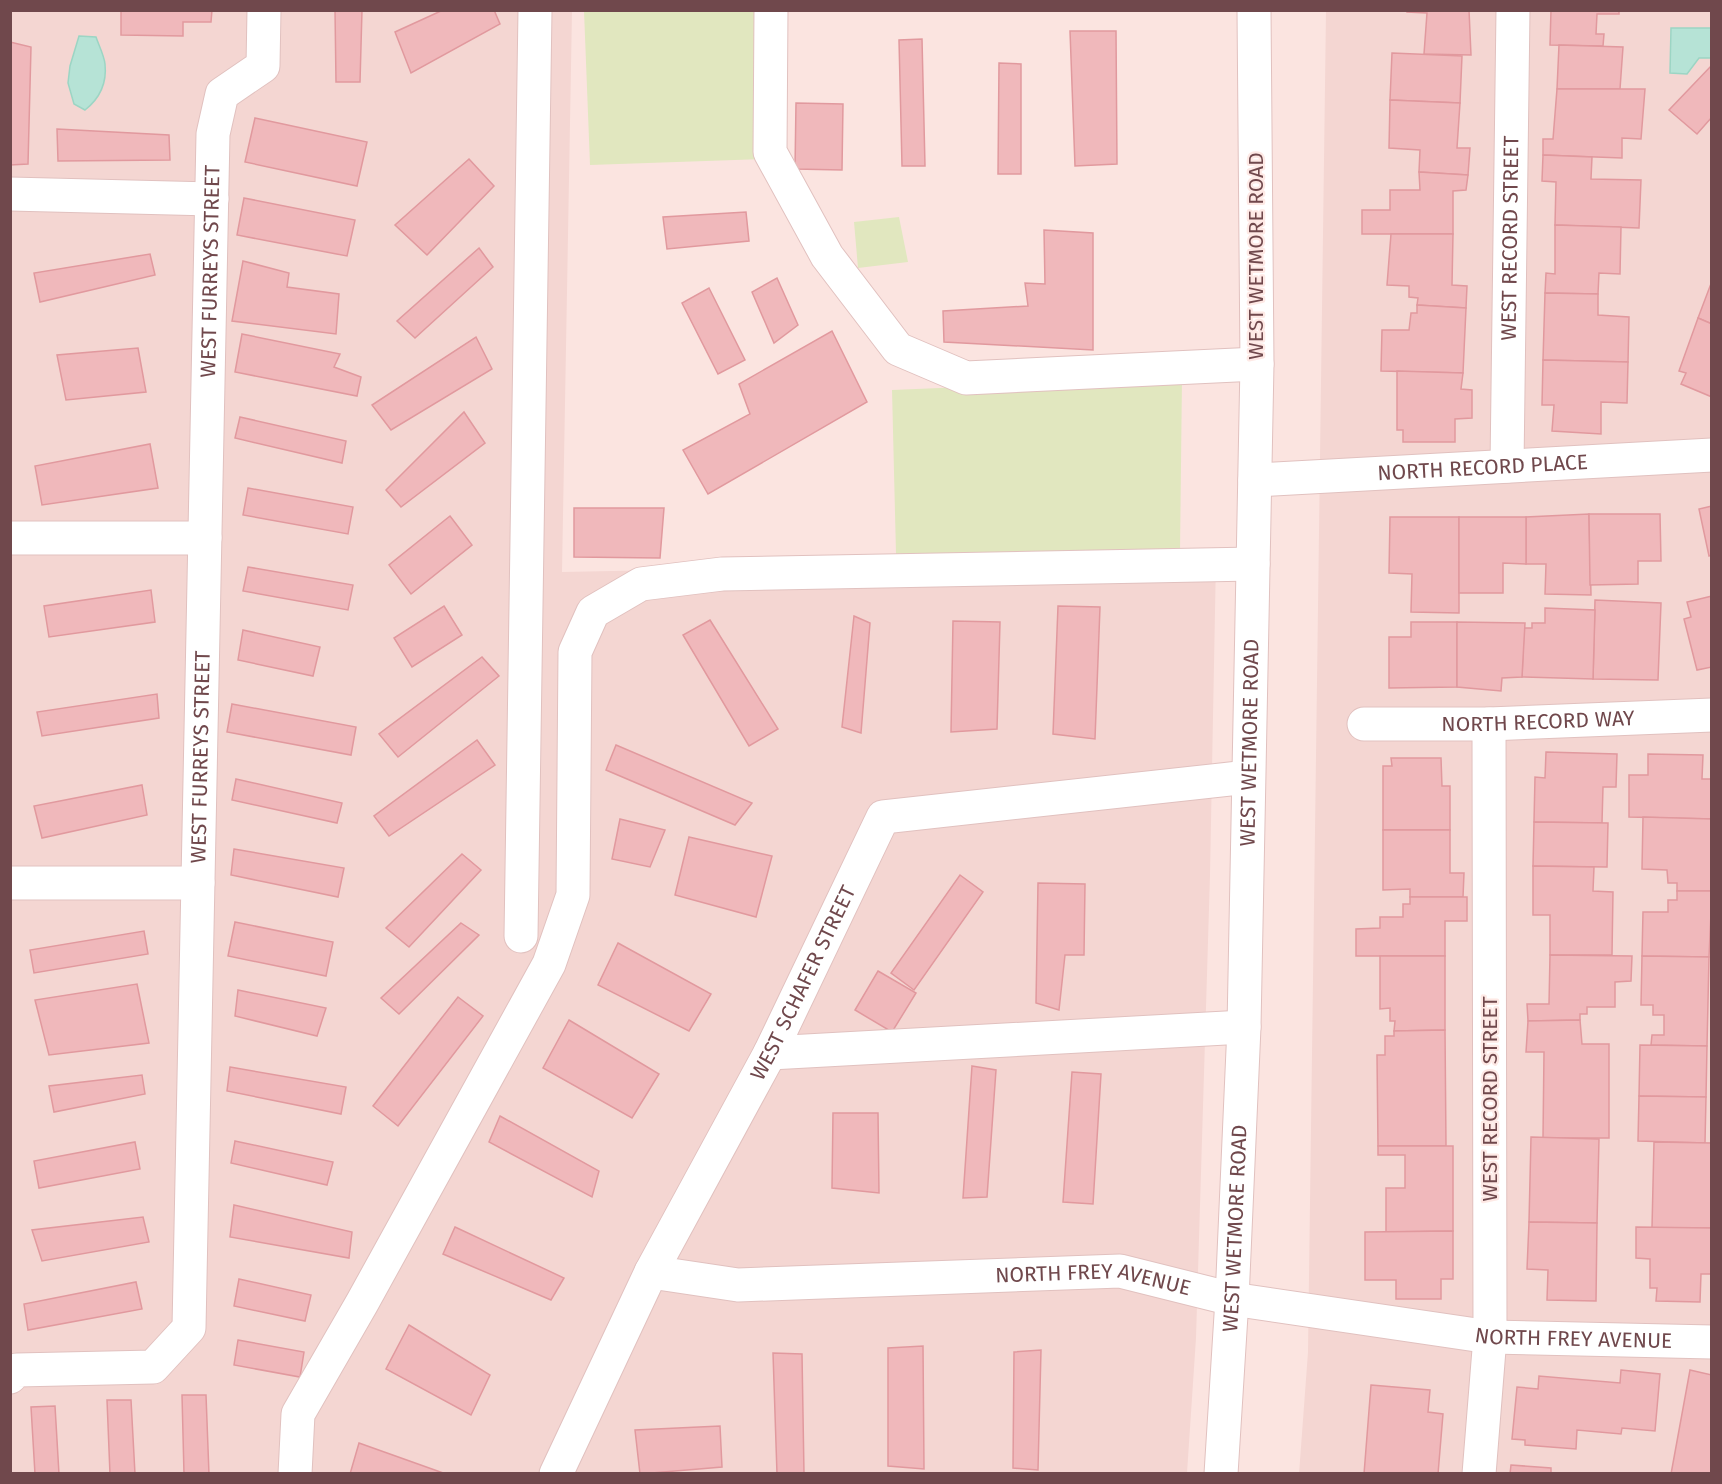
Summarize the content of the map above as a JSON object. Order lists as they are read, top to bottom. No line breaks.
{"streets":{"street":["WEST RECORD STREET","WEST WETMORE ROAD","WEST FURREYS STREET","NORTH RECORD PLACE","NORTH RECORD WAY","WEST SCHAFER STREET","NORTH FREY AVENUE"]},"crossings":[["WEST RECORD STREET","NORTH RECORD PLACE"],["WEST RECORD STREET","NORTH RECORD WAY"],["WEST RECORD STREET","NORTH FREY AVENUE"],["WEST WETMORE ROAD","NORTH RECORD PLACE"],["WEST WETMORE ROAD","WEST SCHAFER STREET"],["WEST WETMORE ROAD","NORTH FREY AVENUE"],["WEST SCHAFER STREET","NORTH FREY AVENUE"]]}
